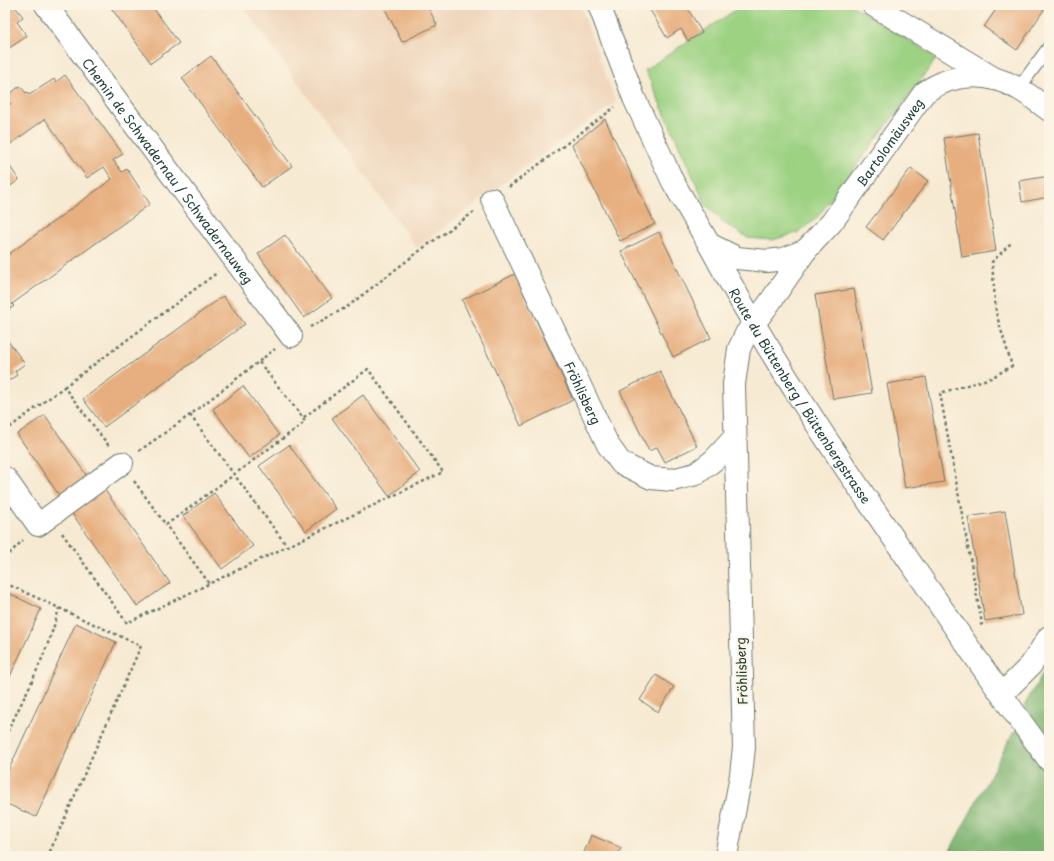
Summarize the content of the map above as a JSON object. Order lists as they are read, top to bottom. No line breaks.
{"streets":{"street":["Bartolomäusweg","Chemin de Schwadernau / Schwadernauweg","Fröhlisberg","Route du Büttenberg / Büttenbergstrasse"]},"crossings":[["Bartolomäusweg","Fröhlisberg"],["Bartolomäusweg","Route du Büttenberg / Büttenbergstrasse"],["Fröhlisberg","Route du Büttenberg / Büttenbergstrasse"]]}
